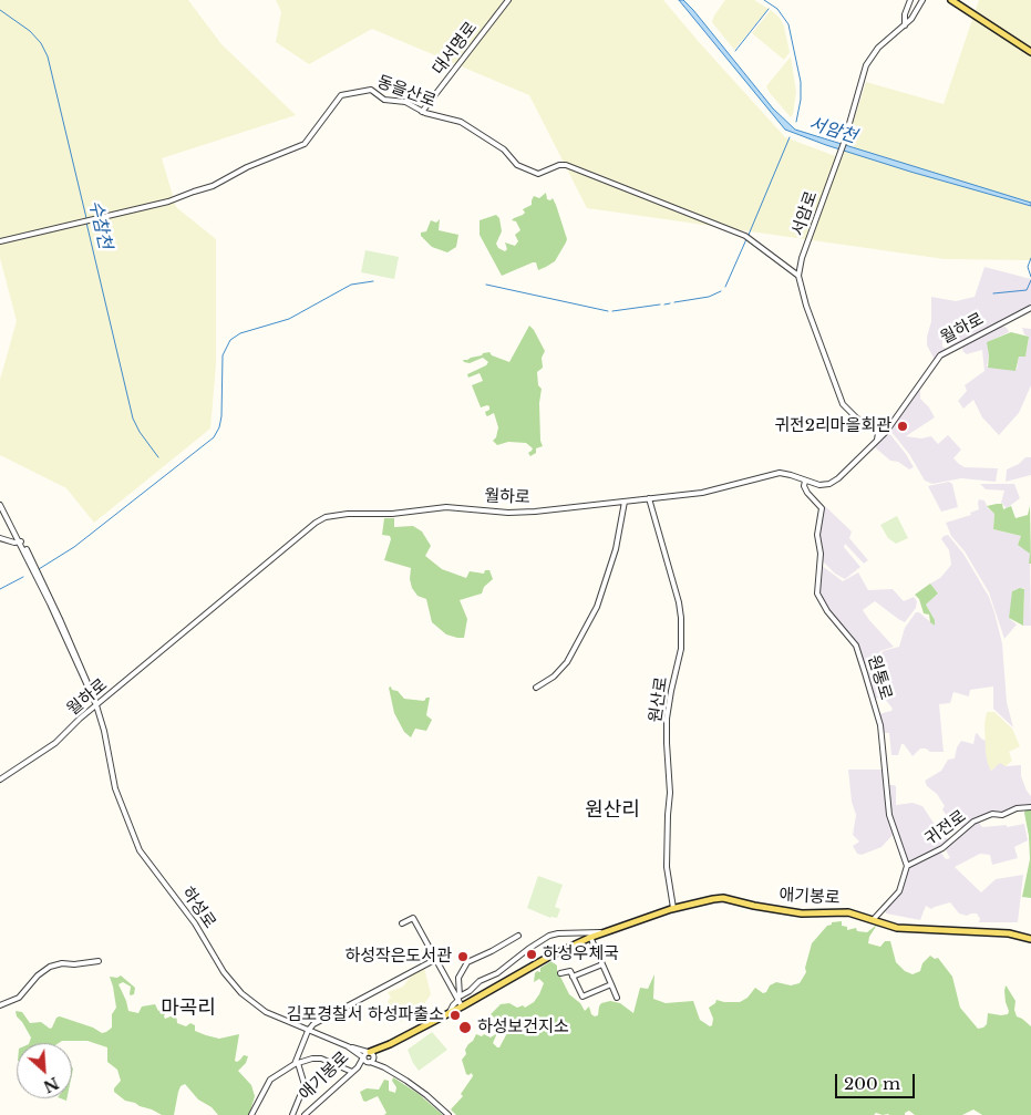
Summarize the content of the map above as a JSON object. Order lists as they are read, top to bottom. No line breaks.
{"streets":{"main road":["애기봉로"],"street":["대서명로","동을산로","서암로","월하로","원통로","원산로","귀전로","하성로"]},"crossings":[["대서명로","동을산로"],["동을산로","서암로"],["서암로","월하로"],["월하로","원통로"],["월하로","원산로"],["월하로","하성로"],["원통로","귀전로"],["원산로","애기봉로"],["애기봉로","하성로"]],"districts":["원산리","마곡리"],"water":["서암천","수참천"],"places":["귀전2리마을회관","하성우체국","하성작은도서관","김포경찰서 하성파출소","하성보건지소"],"scale_bar":"200 m","north":"bottom right"}
